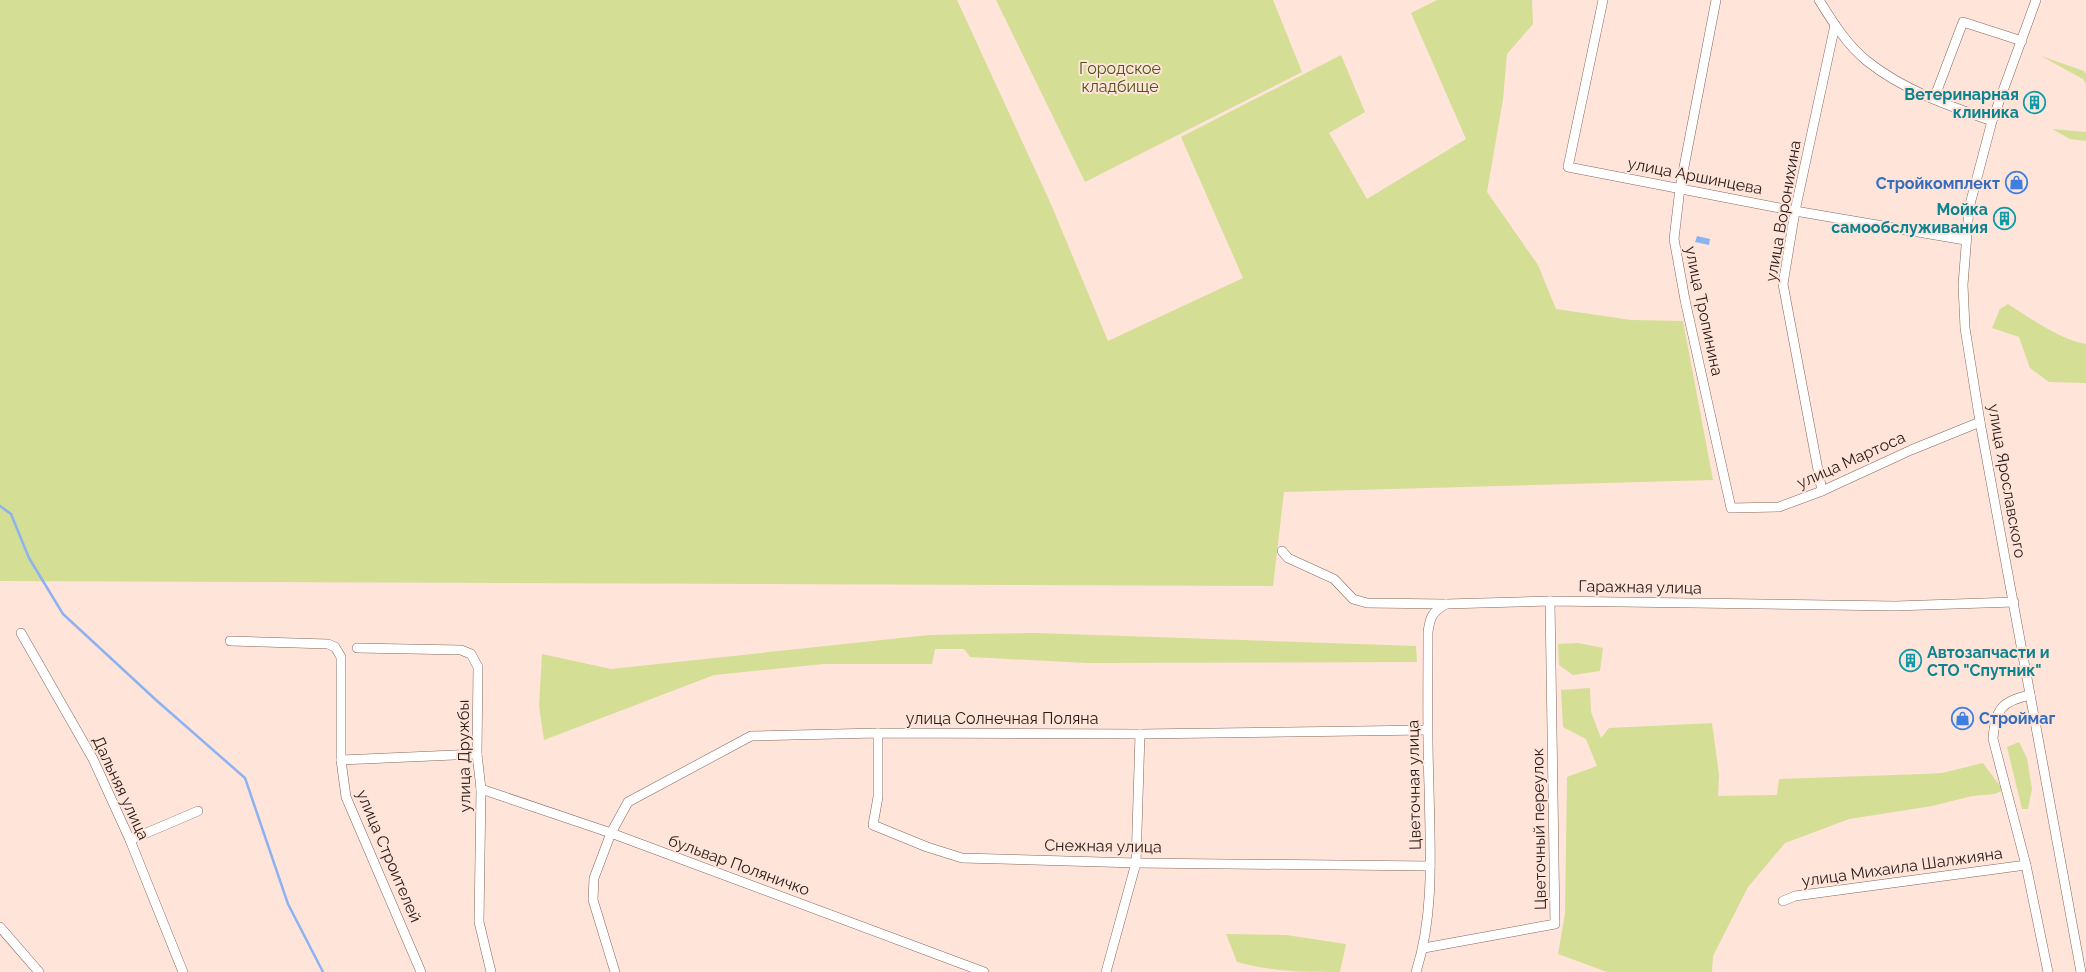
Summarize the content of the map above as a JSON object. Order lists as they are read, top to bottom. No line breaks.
{"streets":{"street":["улица Аршинцева","улица Воронихина","улица Тропинина","улица Мартоса","улица Ярославского","Гаражная улица","улица Солнечная Поляна","улица Дружбы","Цветочная улица","Дальняя улица","Цветочный переулок","Снежная улица","улица Строителей","бульвар Поляничко","улица Михаила Шалжияна"]},"crossings":[["улица Аршинцева","улица Воронихина"],["улица Аршинцева","улица Тропинина"],["улица Аршинцева","улица Ярославского"],["улица Воронихина","улица Мартоса"],["улица Тропинина","улица Мартоса"],["улица Мартоса","улица Ярославского"],["улица Ярославского","Гаражная улица"],["Гаражная улица","Цветочная улица"],["Гаражная улица","Цветочный переулок"],["улица Солнечная Поляна","Цветочная улица"],["улица Солнечная Поляна","Снежная улица"],["улица Солнечная Поляна","бульвар Поляничко"],["улица Дружбы","бульвар Поляничко"],["Цветочная улица","Цветочный переулок"],["Цветочная улица","Снежная улица"]],"parks":["Городское кладбище"],"places":{"building":["Ветеринарная клиника","Мойка самообслуживания","Автозапчасти и СТО \"Спутник\""],"shop":["Стройкомплект","Строймаг"]}}
